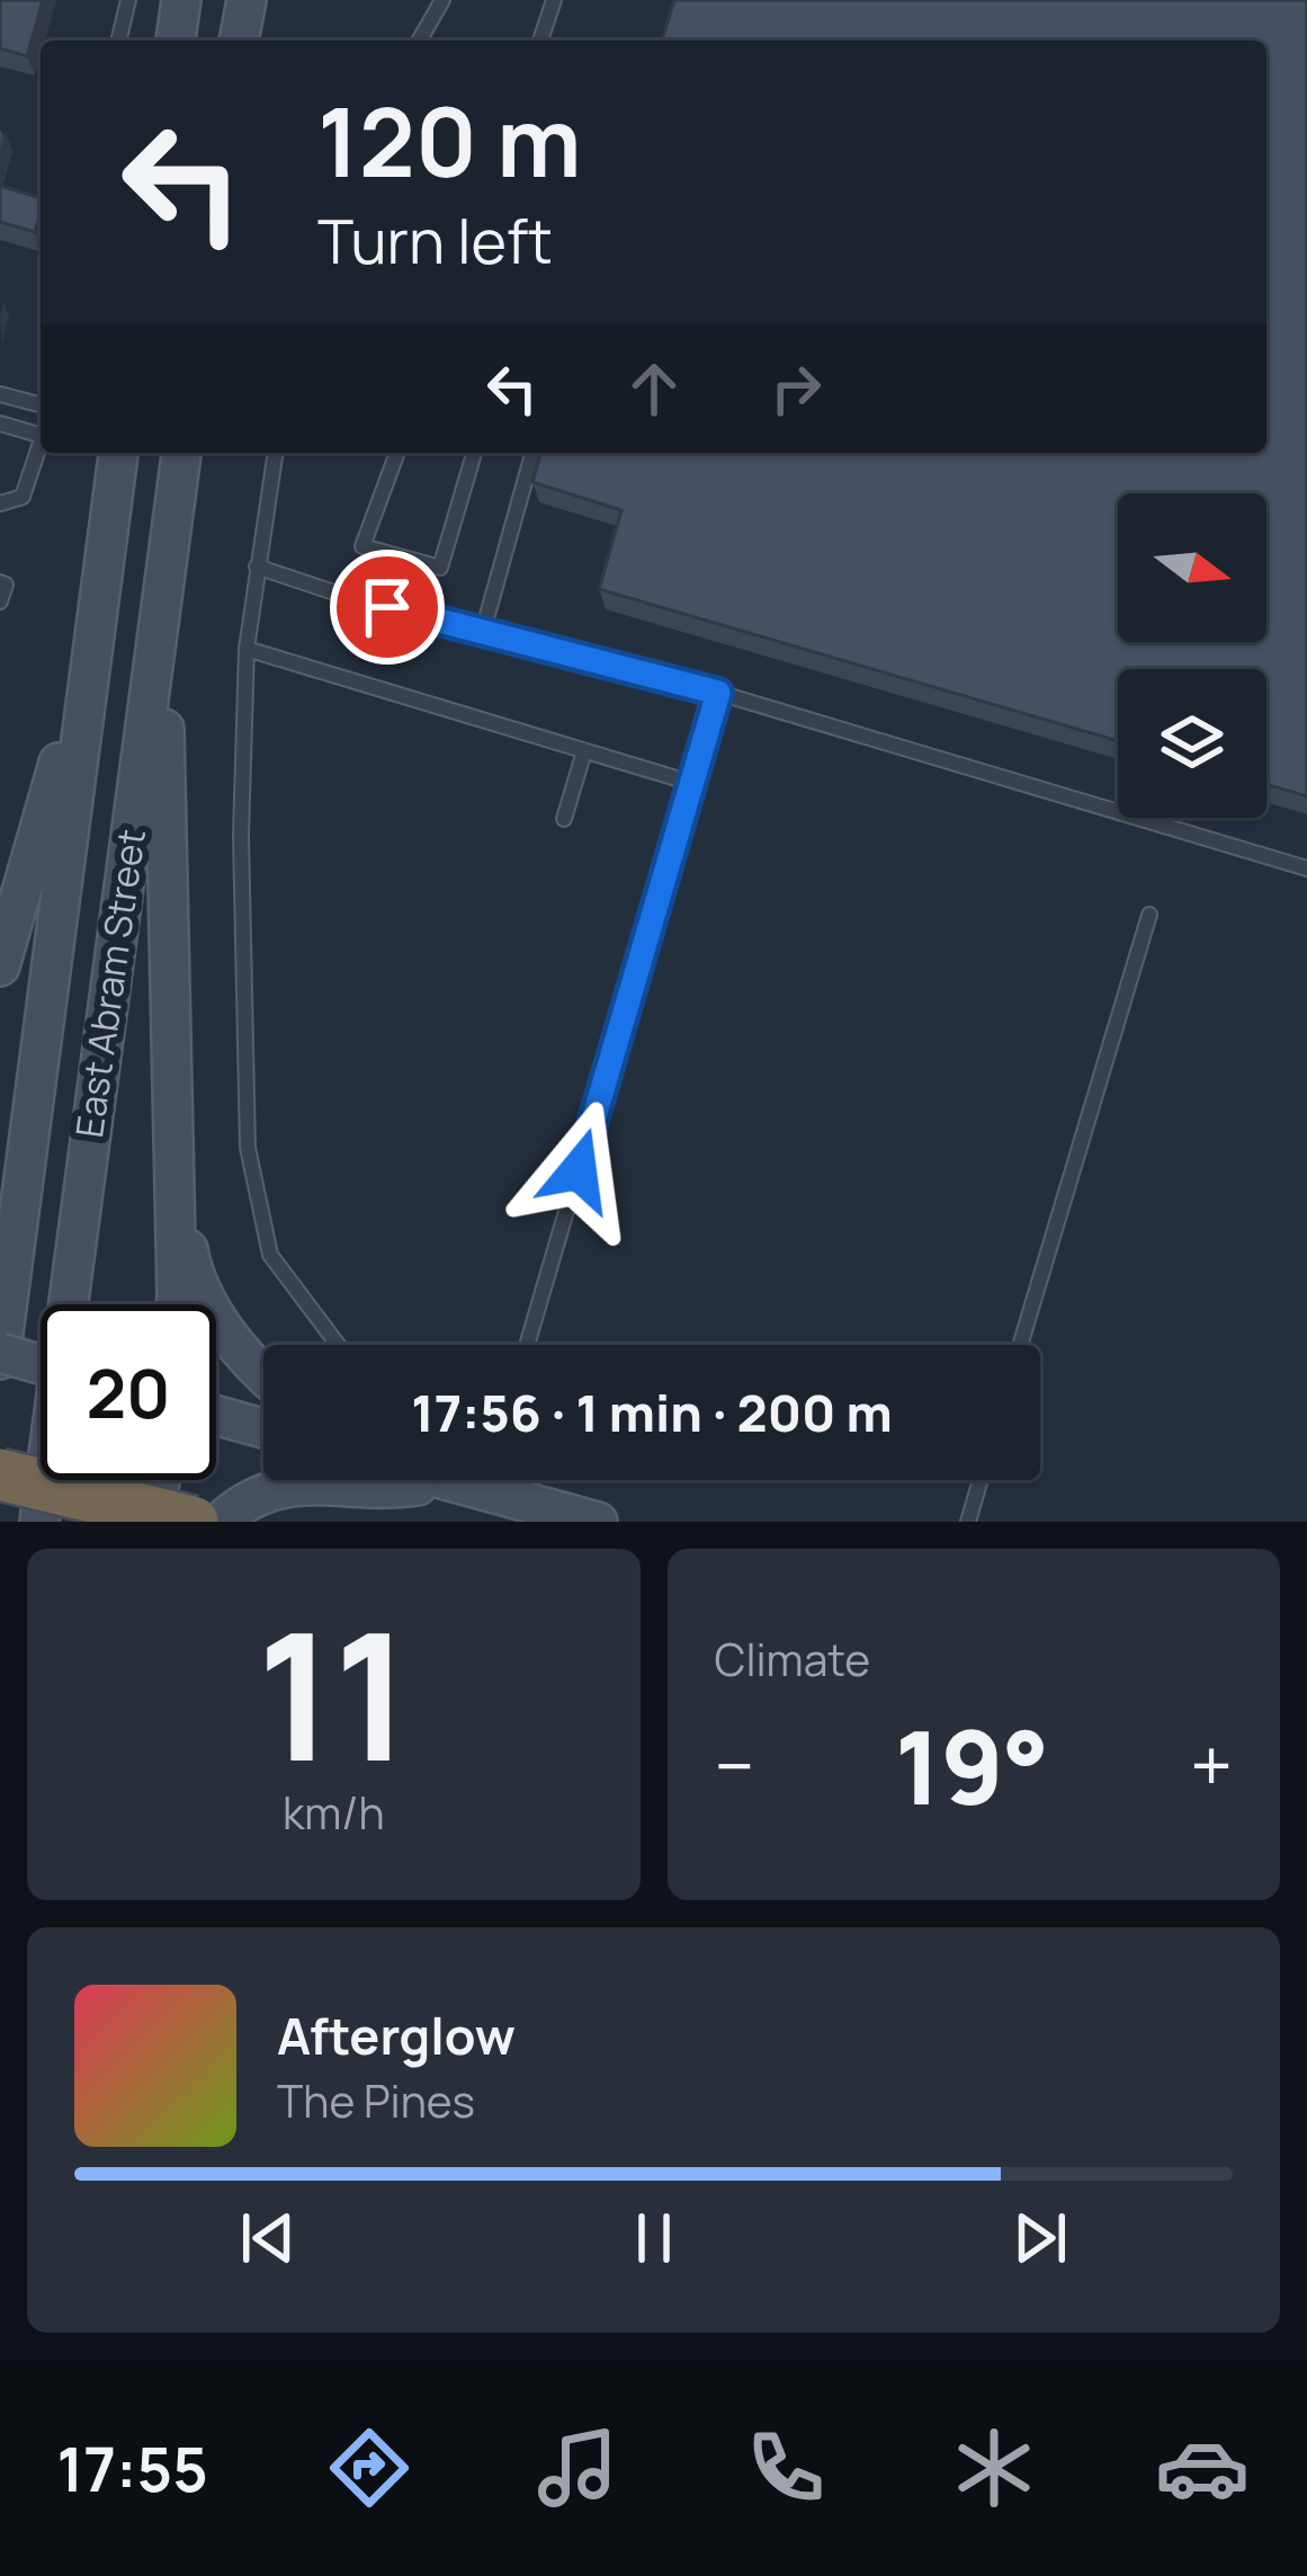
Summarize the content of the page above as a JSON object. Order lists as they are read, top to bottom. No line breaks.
{"streets":{"main road":["East Abram Street"]},"north":"right","page":{"turn":["120 m","Turn left"],"limit":"20","trip":"17:56 · 1 min · 200 m","tile":[["11","km/h"],"Climate"],"heat":["−","19°","+"],"song":["Afterglow","The Pines"],"tabs":"17:55"}}
